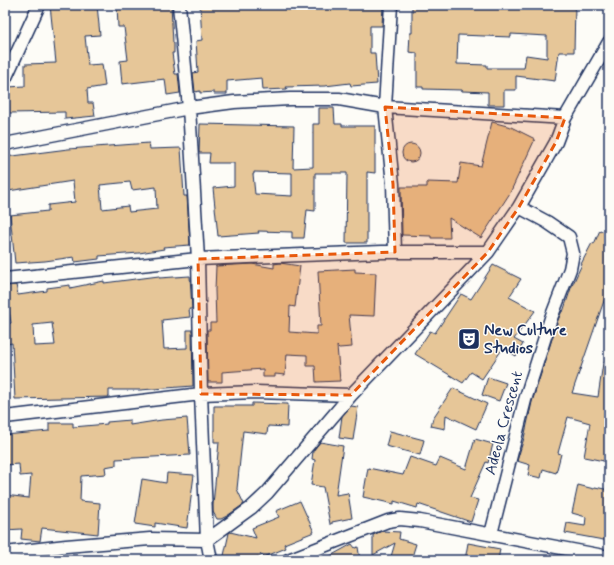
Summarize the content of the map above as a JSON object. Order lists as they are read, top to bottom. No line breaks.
{"streets":{"street":["Adeola Crescent"]},"places":{"theatre":["New Culture Studios"]}}
